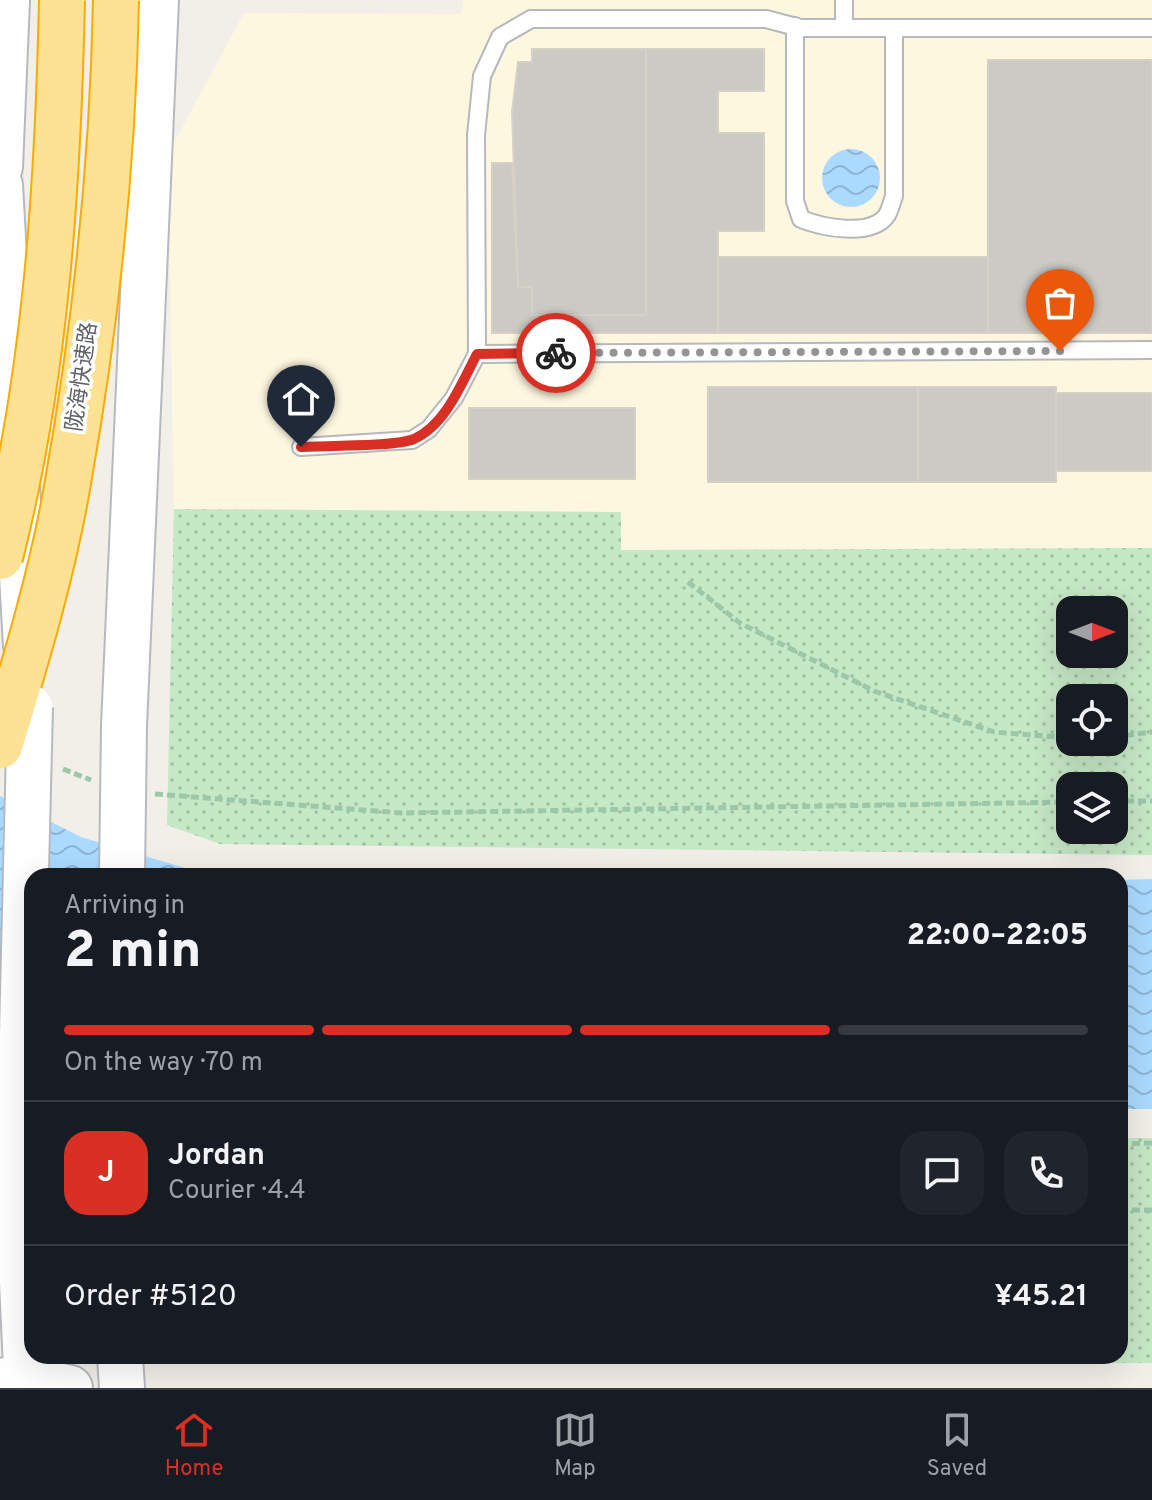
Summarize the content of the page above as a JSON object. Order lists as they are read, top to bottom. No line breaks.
{"streets":{"highway":["陇海快速路"]},"north":"right","page":{"heading":["2 min","Arriving in","22:00–22:05"],"panel":["Jordan","Courier · 4.4","Order #5120","¥45.21"],"bar":"On the way · 70 m","round":"J","tabs":["Home","Map","Saved"]}}
